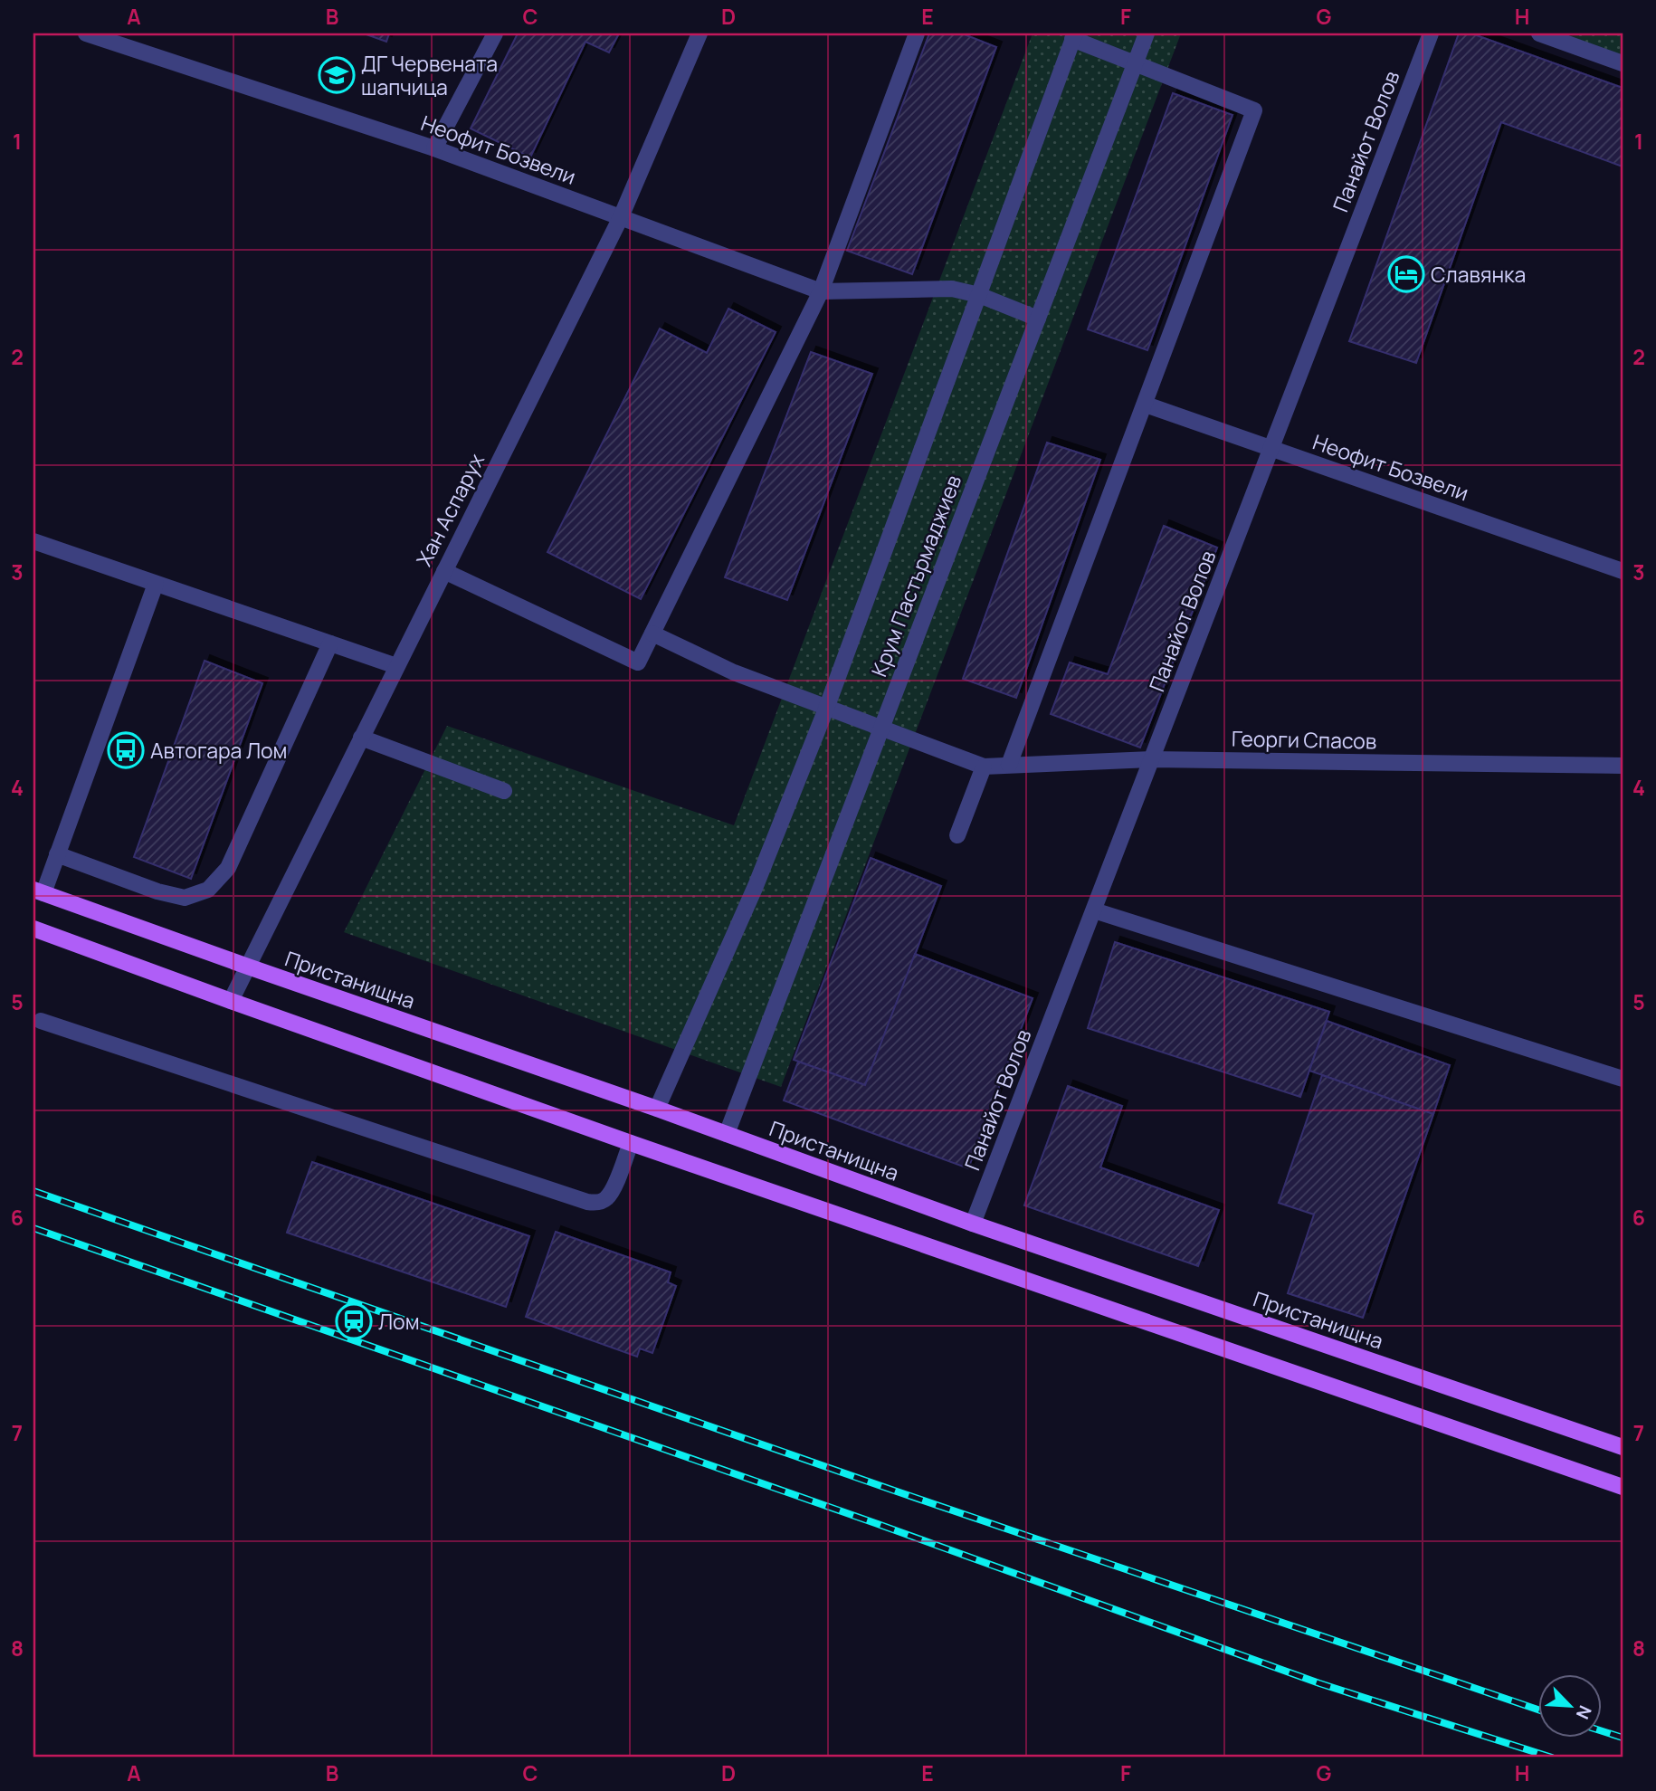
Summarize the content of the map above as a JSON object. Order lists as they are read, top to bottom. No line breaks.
{"streets":{"main road":["Пристанищна"],"street":["Панайот Волов","Неофит Бозвели","Хан Аспарух","Крум Пастърмаджиев","Георги Спасов"]},"crossings":[["Панайот Волов","Неофит Бозвели"],["Панайот Волов","Георги Спасов"],["Панайот Волов","Пристанищна"],["Неофит Бозвели","Хан Аспарух"],["Хан Аспарух","Пристанищна"],["Крум Пастърмаджиев","Пристанищна"]],"places":{"school or university":["ДГ Червената шапчица"],"hotel":["Славянка"],"bus stop":["Автогара Лом"],"station":["Лом"]},"north":"bottom right","grid":{"columns":["A","B","C","D","E","F","G","H"],"rows":["1","2","3","4","5","6","7","8"]}}
